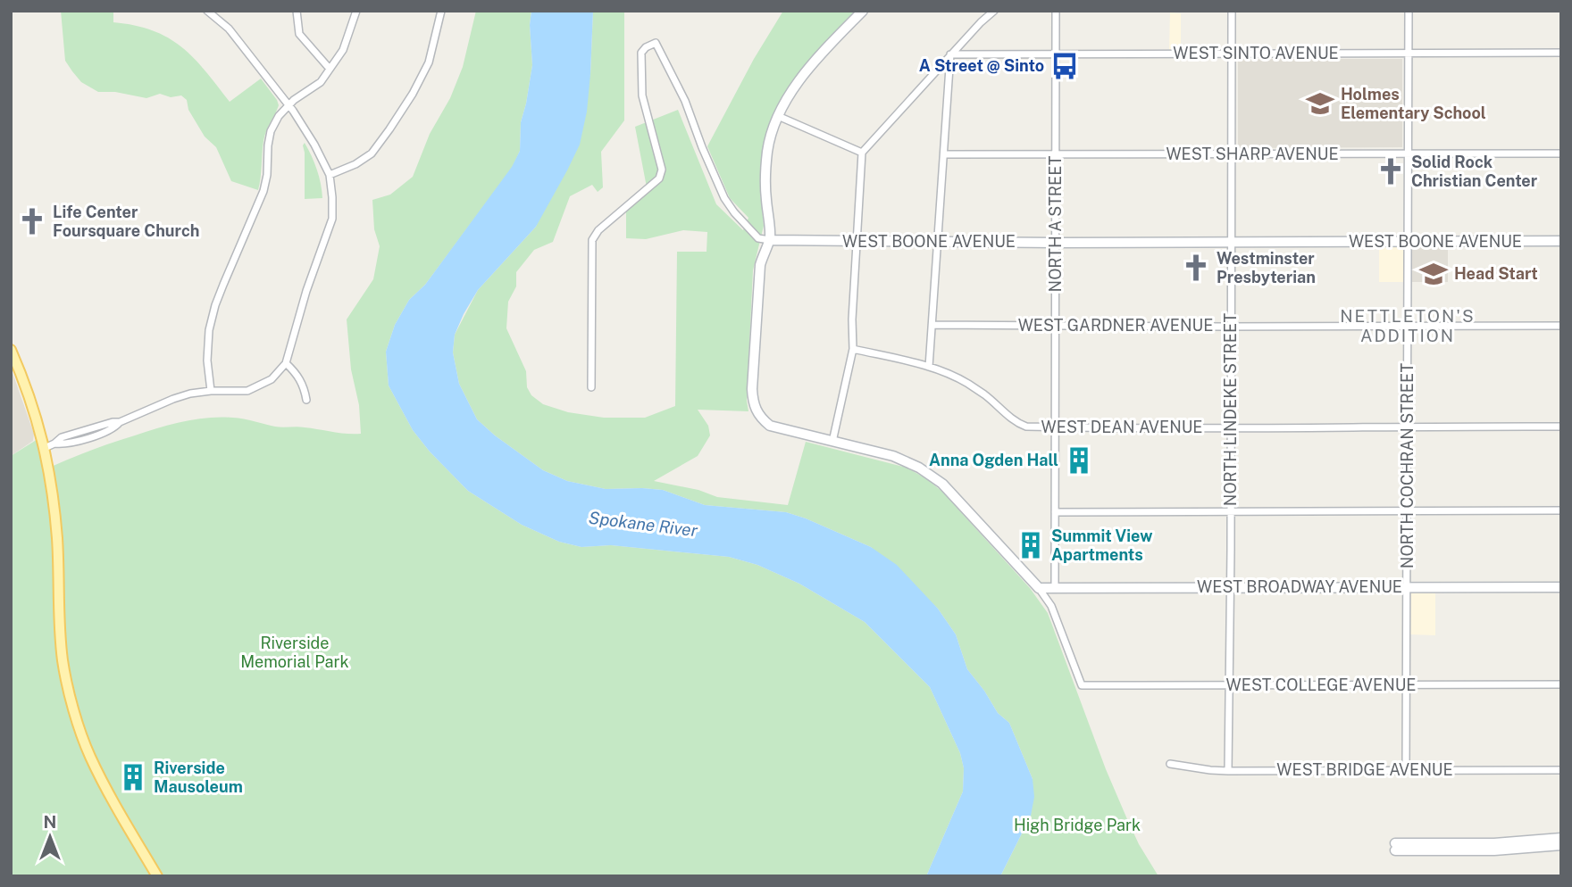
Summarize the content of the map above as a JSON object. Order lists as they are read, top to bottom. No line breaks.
{"streets":{"street":["WEST SINTO AVENUE","WEST SHARP AVENUE","NORTH A STREET","WEST BOONE AVENUE","WEST GARDNER AVENUE","NORTH LINDEKE STREET","WEST DEAN AVENUE","NORTH COCHRAN STREET","WEST BROADWAY AVENUE","WEST COLLEGE AVENUE","WEST BRIDGE AVENUE"]},"crossings":[["WEST SINTO AVENUE","NORTH A STREET"],["WEST SINTO AVENUE","NORTH LINDEKE STREET"],["WEST SINTO AVENUE","NORTH COCHRAN STREET"],["WEST SHARP AVENUE","NORTH A STREET"],["WEST SHARP AVENUE","NORTH LINDEKE STREET"],["WEST SHARP AVENUE","NORTH COCHRAN STREET"],["NORTH A STREET","WEST BOONE AVENUE"],["NORTH A STREET","WEST GARDNER AVENUE"],["NORTH A STREET","WEST DEAN AVENUE"],["NORTH A STREET","WEST BROADWAY AVENUE"],["WEST BOONE AVENUE","NORTH LINDEKE STREET"],["WEST BOONE AVENUE","NORTH COCHRAN STREET"],["WEST GARDNER AVENUE","NORTH LINDEKE STREET"],["WEST GARDNER AVENUE","NORTH COCHRAN STREET"],["NORTH LINDEKE STREET","WEST DEAN AVENUE"],["NORTH LINDEKE STREET","WEST BROADWAY AVENUE"],["NORTH LINDEKE STREET","WEST COLLEGE AVENUE"],["NORTH LINDEKE STREET","WEST BRIDGE AVENUE"],["WEST DEAN AVENUE","NORTH COCHRAN STREET"],["NORTH COCHRAN STREET","WEST BROADWAY AVENUE"],["NORTH COCHRAN STREET","WEST COLLEGE AVENUE"],["NORTH COCHRAN STREET","WEST BRIDGE AVENUE"],["WEST BROADWAY AVENUE","WEST COLLEGE AVENUE"]],"districts":["NETTLETON'S ADDITION"],"water":["Spokane River"],"parks":["Riverside Memorial Park","High Bridge Park"],"places":{"bus stop":["A Street @ Sinto"],"school or university":["Holmes Elementary School","Head Start"],"church":["Solid Rock Christian Center","Life Center Foursquare Church","Westminster Presbyterian"],"building":["Anna Ogden Hall","Summit View Apartments","Riverside Mausoleum"]},"north":"top"}
